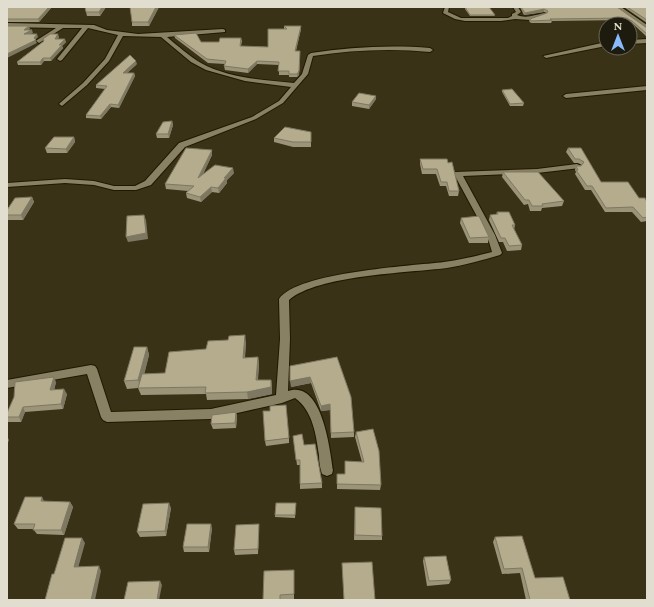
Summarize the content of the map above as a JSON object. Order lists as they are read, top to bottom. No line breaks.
{"north":"top"}
